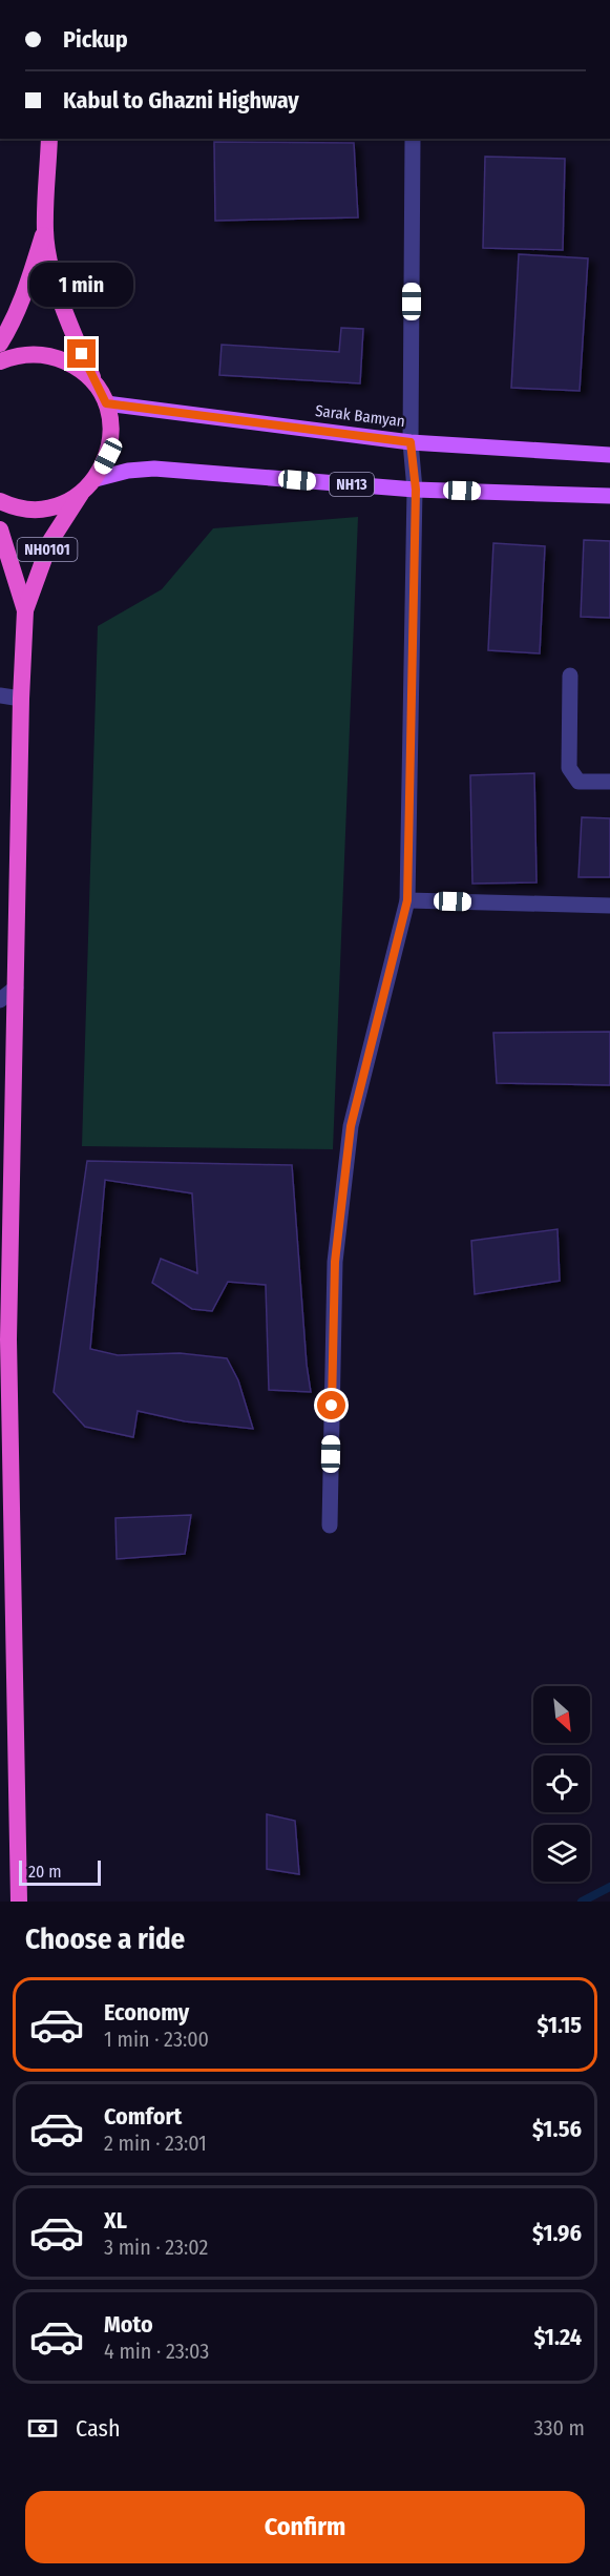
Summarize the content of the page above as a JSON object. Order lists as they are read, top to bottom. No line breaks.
{"streets":{"highway":["NH0101"],"main road":["Sarak Bamyan","NH13"]},"crossings":[["Sarak Bamyan","NH0101"],["NH13","NH0101"]],"scale_bar":"20 m","north":"bottom right","page":{"banner":["Pickup","Kabul to Ghazni Highway"],"bubble":"1 min","scale":"20 m","heading":"Choose a ride","list":[{"name":"Economy","note":"1 min · 23:00","value":"$1.15"},{"name":"Comfort","note":"2 min · 23:01","value":"$1.56"},{"name":"XL","note":"3 min · 23:02","value":"$1.96"},{"name":"Moto","note":"4 min · 23:03","value":"$1.24"}],"pay":["Cash","330 m"],"buttons":"Confirm"}}
